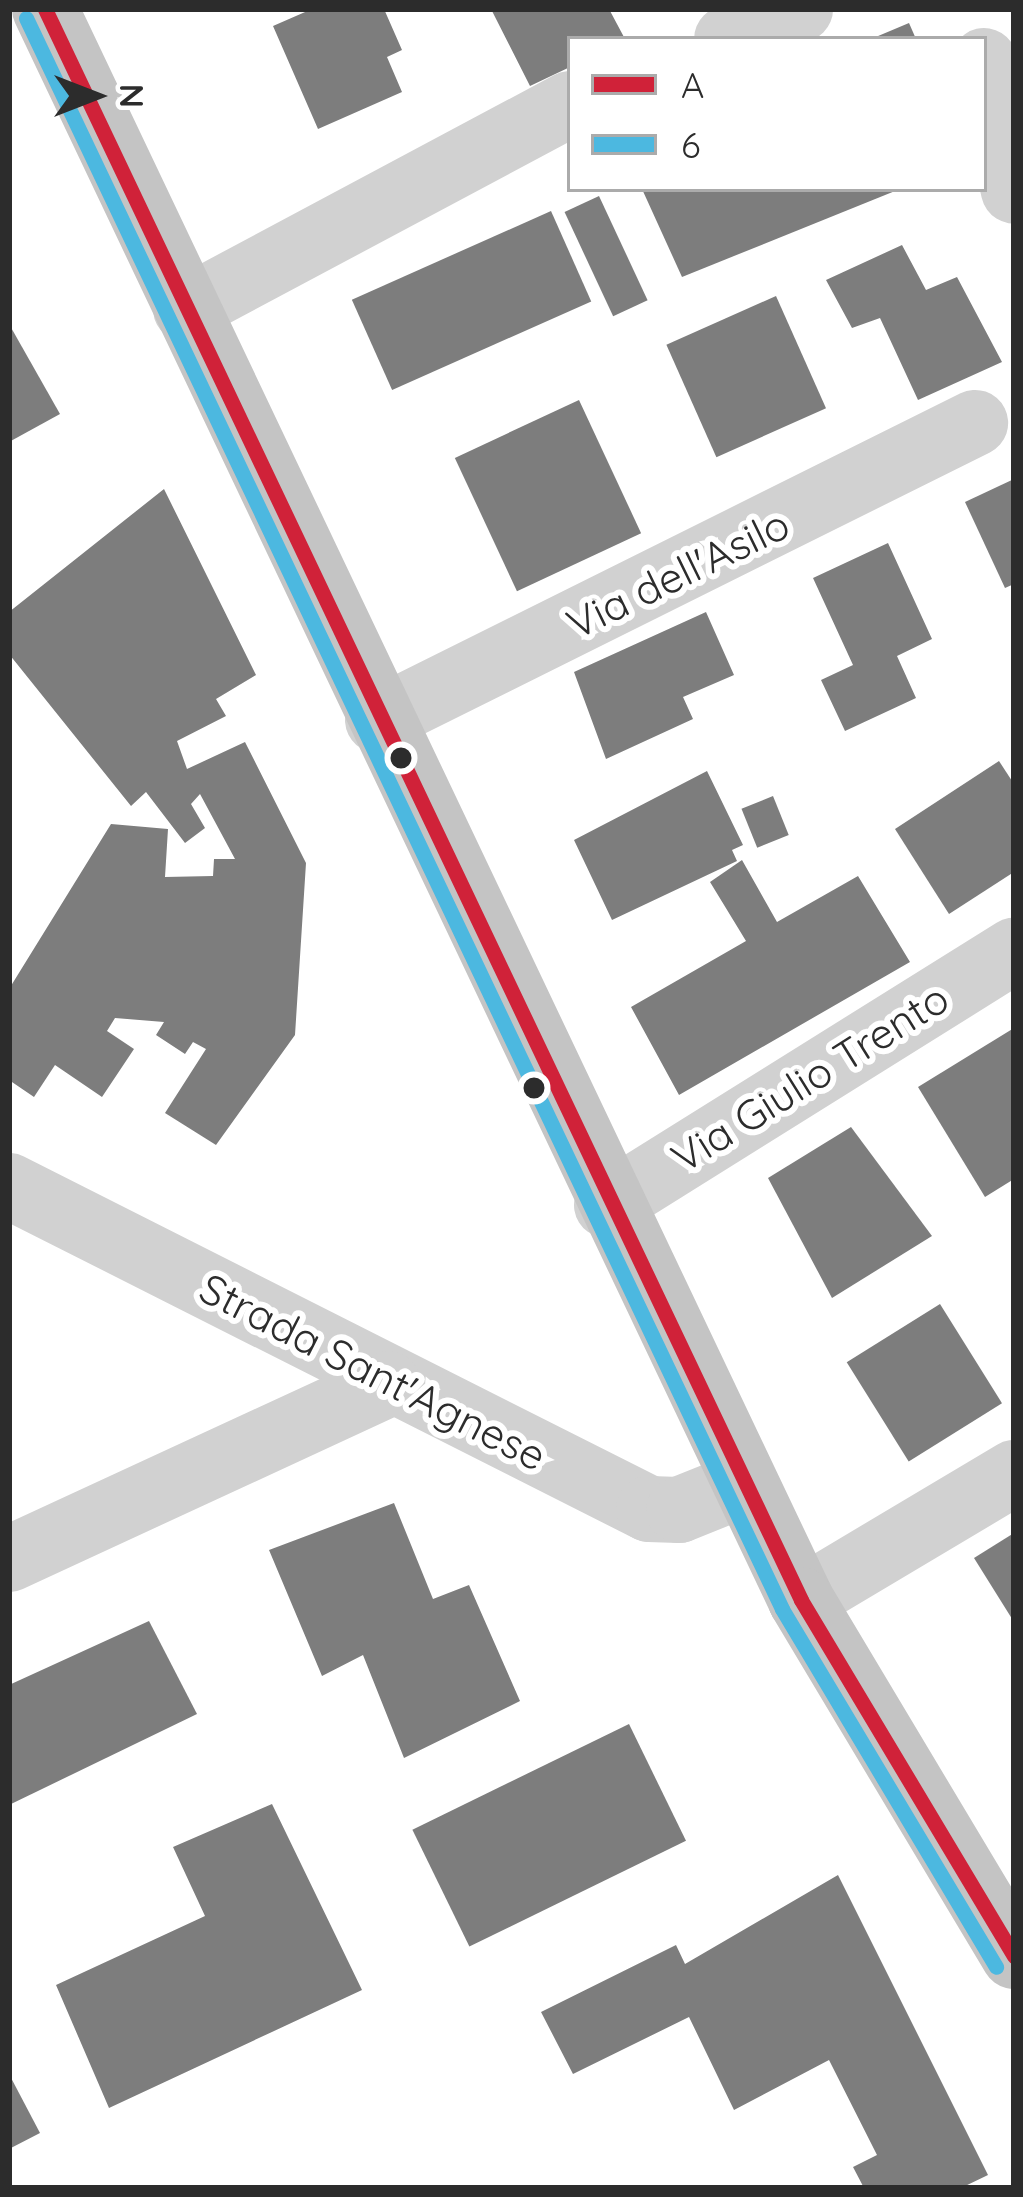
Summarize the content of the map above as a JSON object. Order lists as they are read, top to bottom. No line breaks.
{"streets":{"street":["Via dell'Asilo","Via Giulio Trento","Strada Sant'Agnese"]},"lines":["transit line A","transit line 6"],"legend":["A","6"],"north":"right"}
